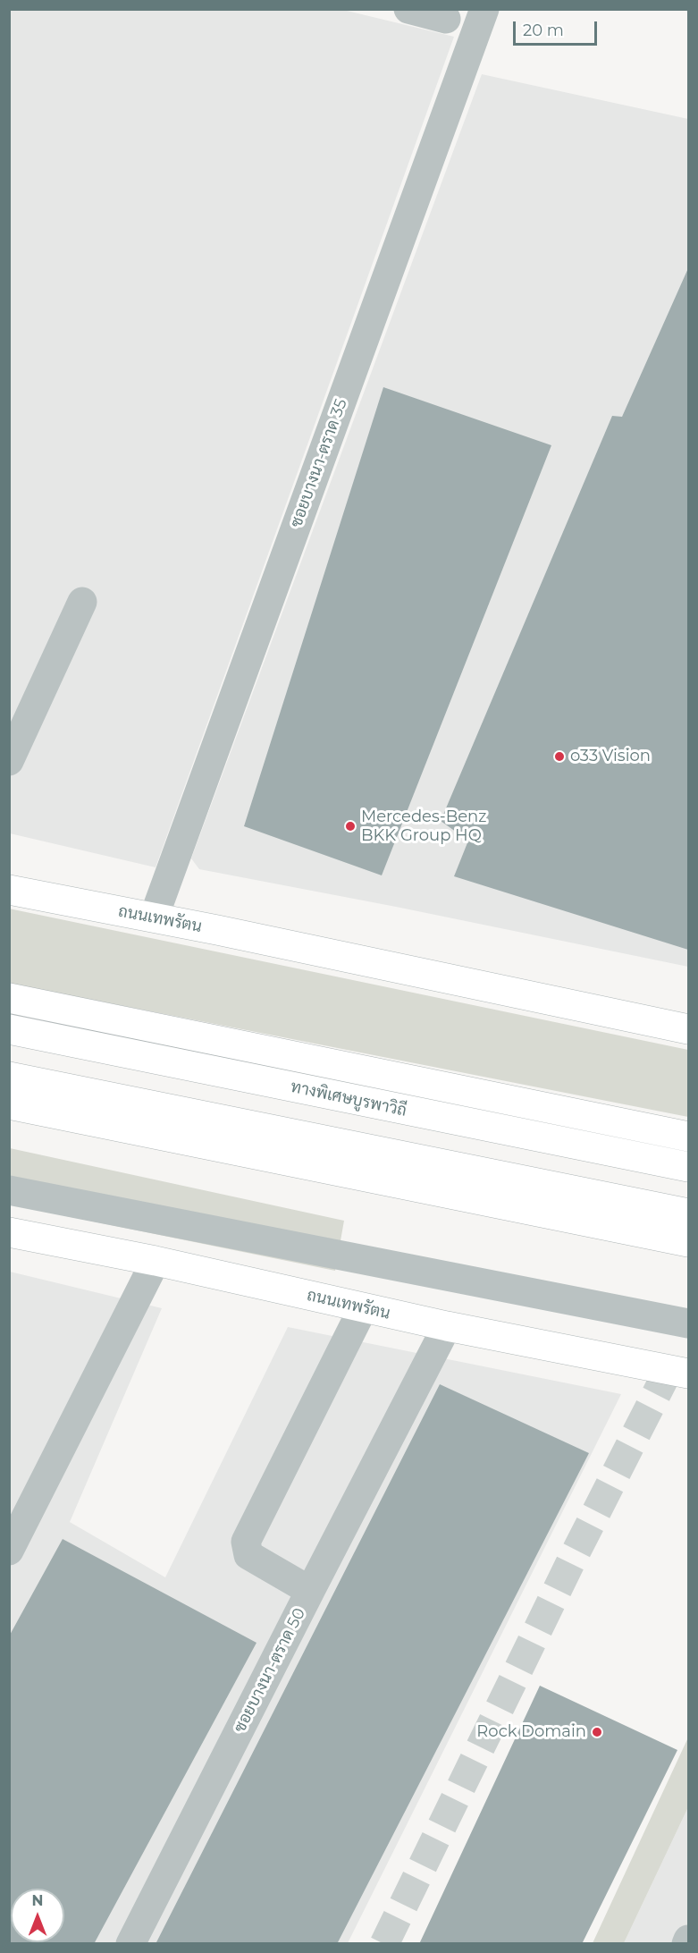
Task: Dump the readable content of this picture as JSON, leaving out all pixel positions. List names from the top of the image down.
{
  "streets": {
    "main road": ["ถนนเทพรัตน", "ทางพิเศษบูรพาวิถี"],
    "street": ["ซอยบางนา-ตราด 35", "ซอยบางนา-ตราด 50"]
  },
  "crossings": [
    ["ซอยบางนา-ตราด 35", "ถนนเทพรัตน"],
    ["ถนนเทพรัตน", "ซอยบางนา-ตราด 50"]
  ],
  "places": ["o33 Vision", "Mercedes-Benz BKK Group HQ", "Rock Domain"],
  "scale_bar": "20 m",
  "north": "top"
}
